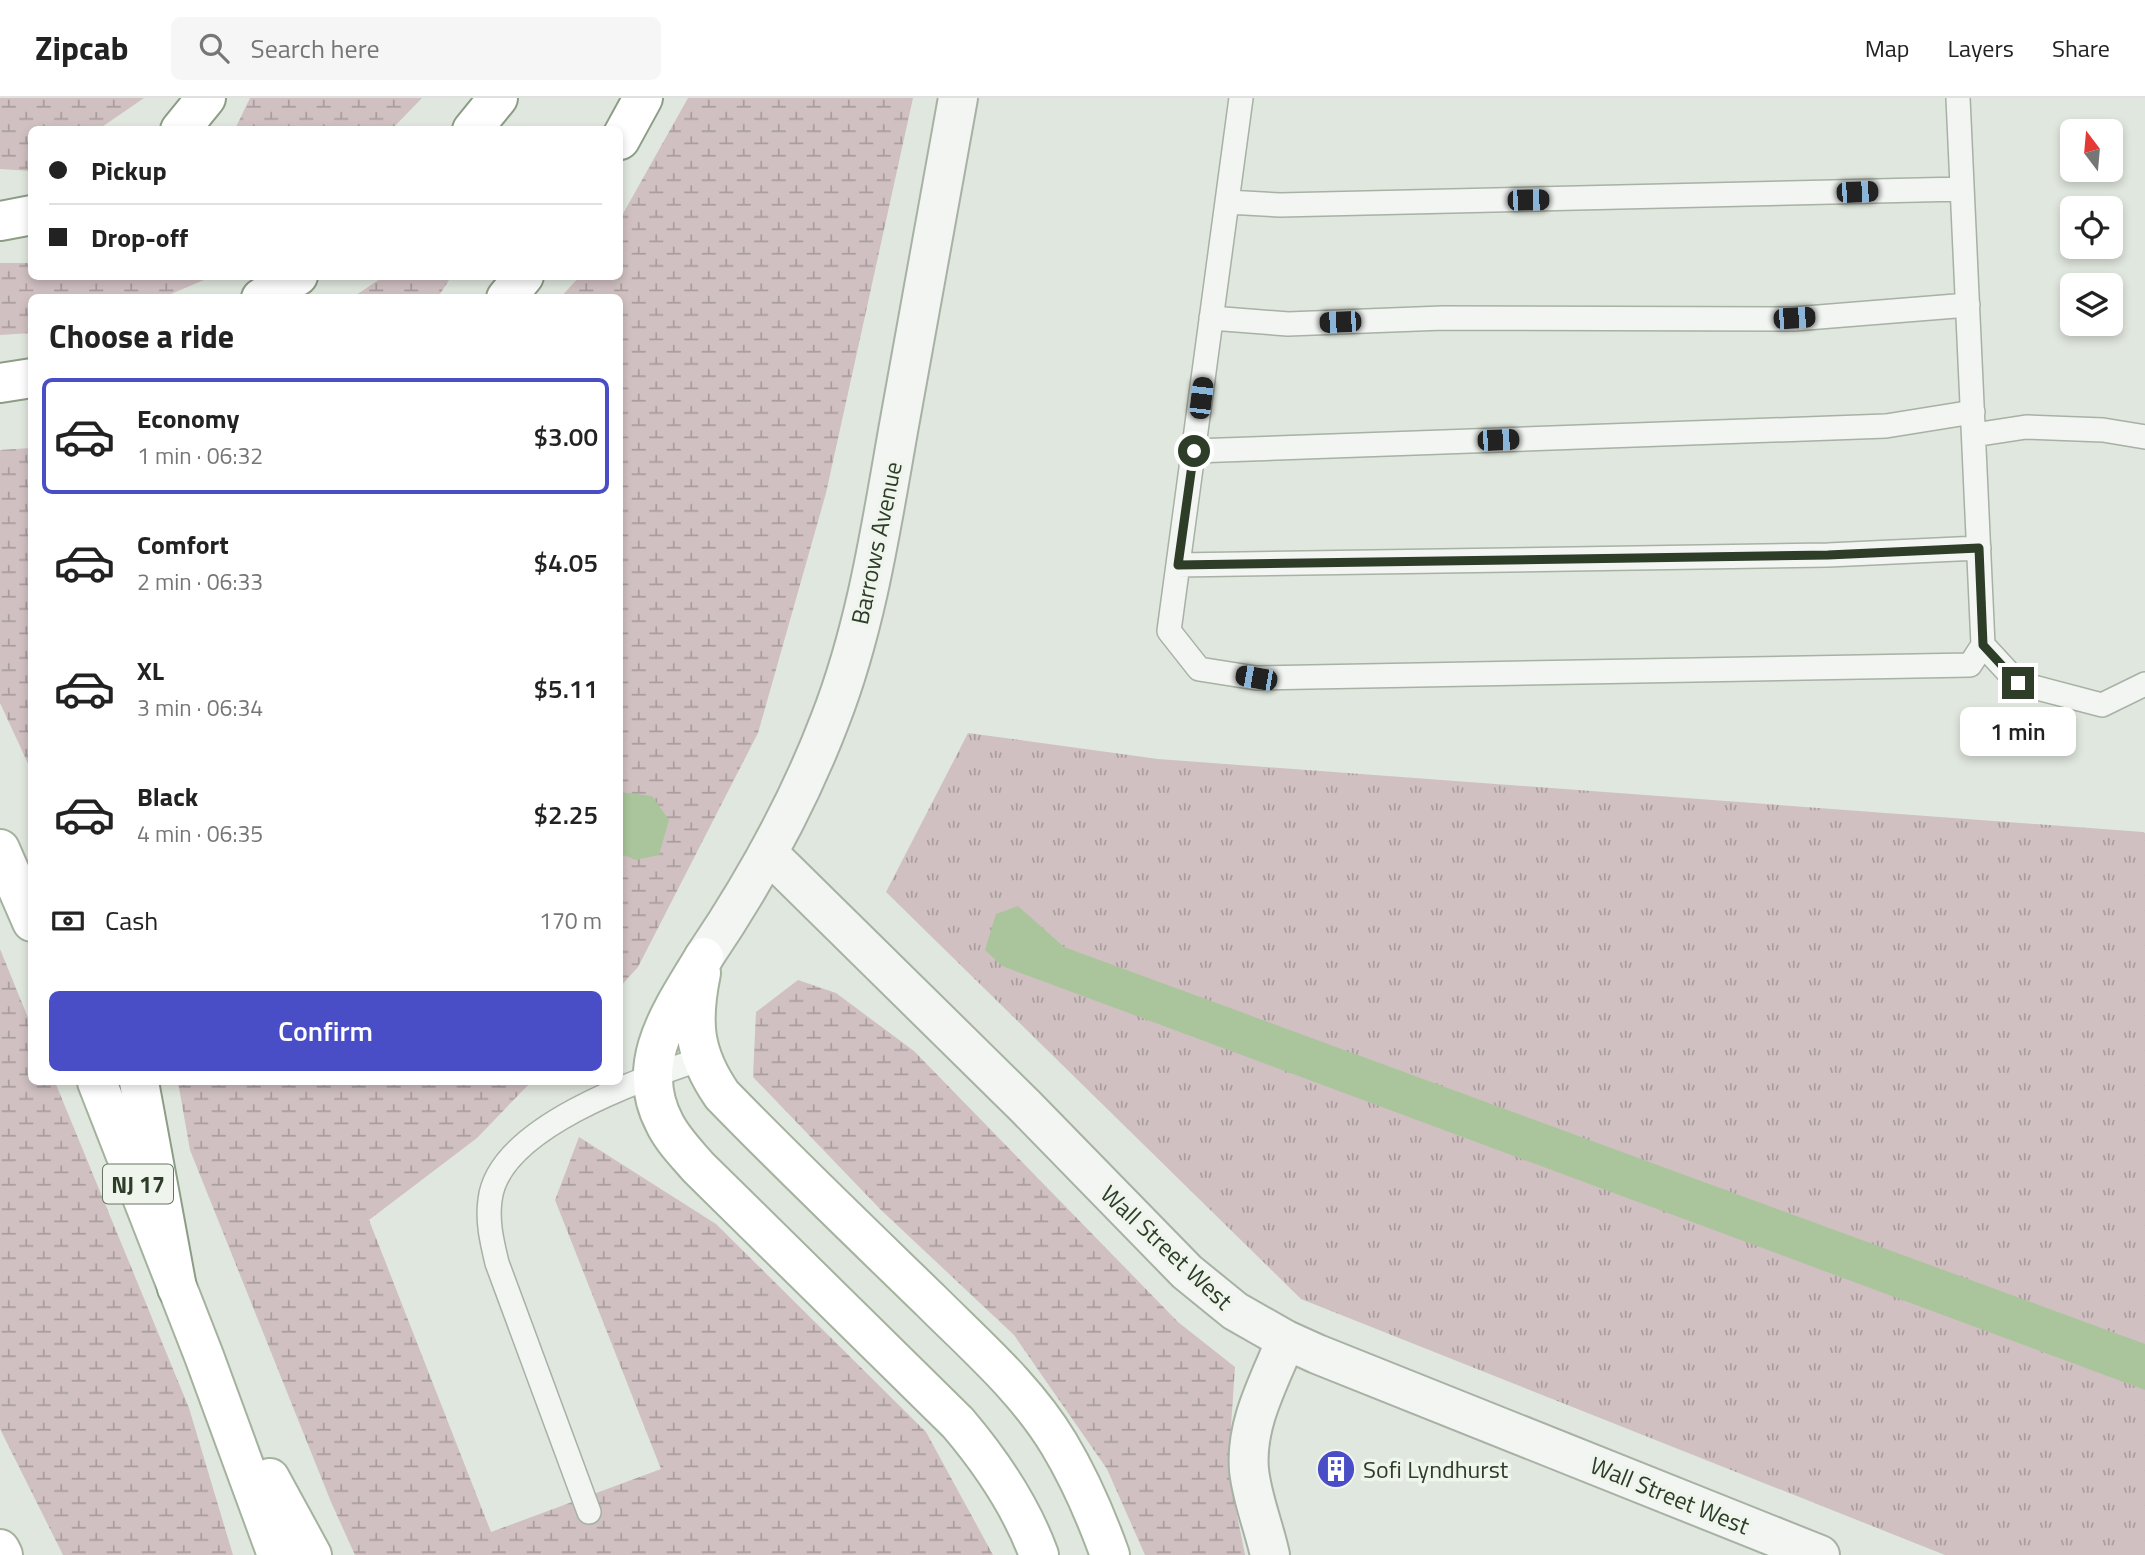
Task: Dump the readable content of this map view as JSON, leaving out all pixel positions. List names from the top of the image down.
{
  "streets": {
    "main road": ["NJ 17"],
    "street": ["Barrows Avenue", "Wall Street West"]
  },
  "crossings": [
    ["Barrows Avenue", "Wall Street West"]
  ],
  "places": {
    "building": ["Sofi Lyndhurst"]
  },
  "north": "top",
  "page": {
    "header": "Zipcab",
    "search": "Search here",
    "nav": ["Map", "Layers", "Share"],
    "banner": ["Pickup", "Drop-off"],
    "heading": "Choose a ride",
    "list": [
      {
        "name": "Economy",
        "note": "1 min · 06:32",
        "value": "$3.00"
      },
      {
        "name": "Comfort",
        "note": "2 min · 06:33",
        "value": "$4.05"
      },
      {
        "name": "XL",
        "note": "3 min · 06:34",
        "value": "$5.11"
      },
      {
        "name": "Black",
        "note": "4 min · 06:35",
        "value": "$2.25"
      }
    ],
    "bubble": "1 min",
    "pay": ["Cash", "170 m"],
    "buttons": "Confirm"
  }
}
